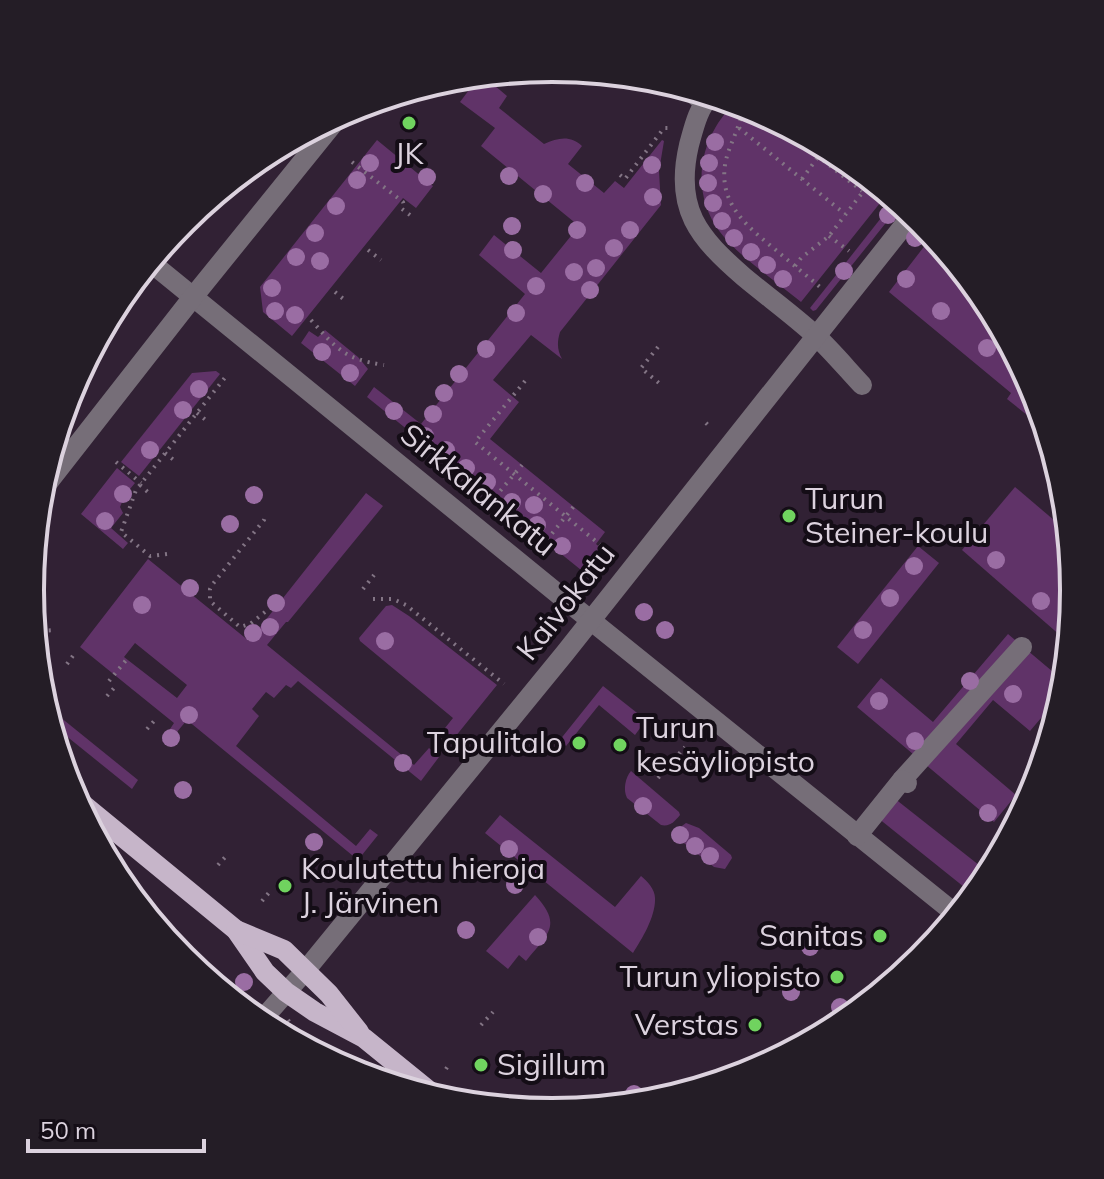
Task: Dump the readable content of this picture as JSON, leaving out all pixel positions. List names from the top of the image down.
{
  "streets": {
    "street": ["Sirkkalankatu", "Kaivokatu"]
  },
  "crossings": [
    ["Sirkkalankatu", "Kaivokatu"]
  ],
  "places": [
    "JK",
    "Turun Steiner-koulu",
    "Tapulitalo",
    "Turun kesäyliopisto",
    "Koulutettu hieroja J. Järvinen",
    "Sanitas",
    "Turun yliopisto",
    "Verstas",
    "Sigillum"
  ],
  "scale_bar": "50 m"
}
